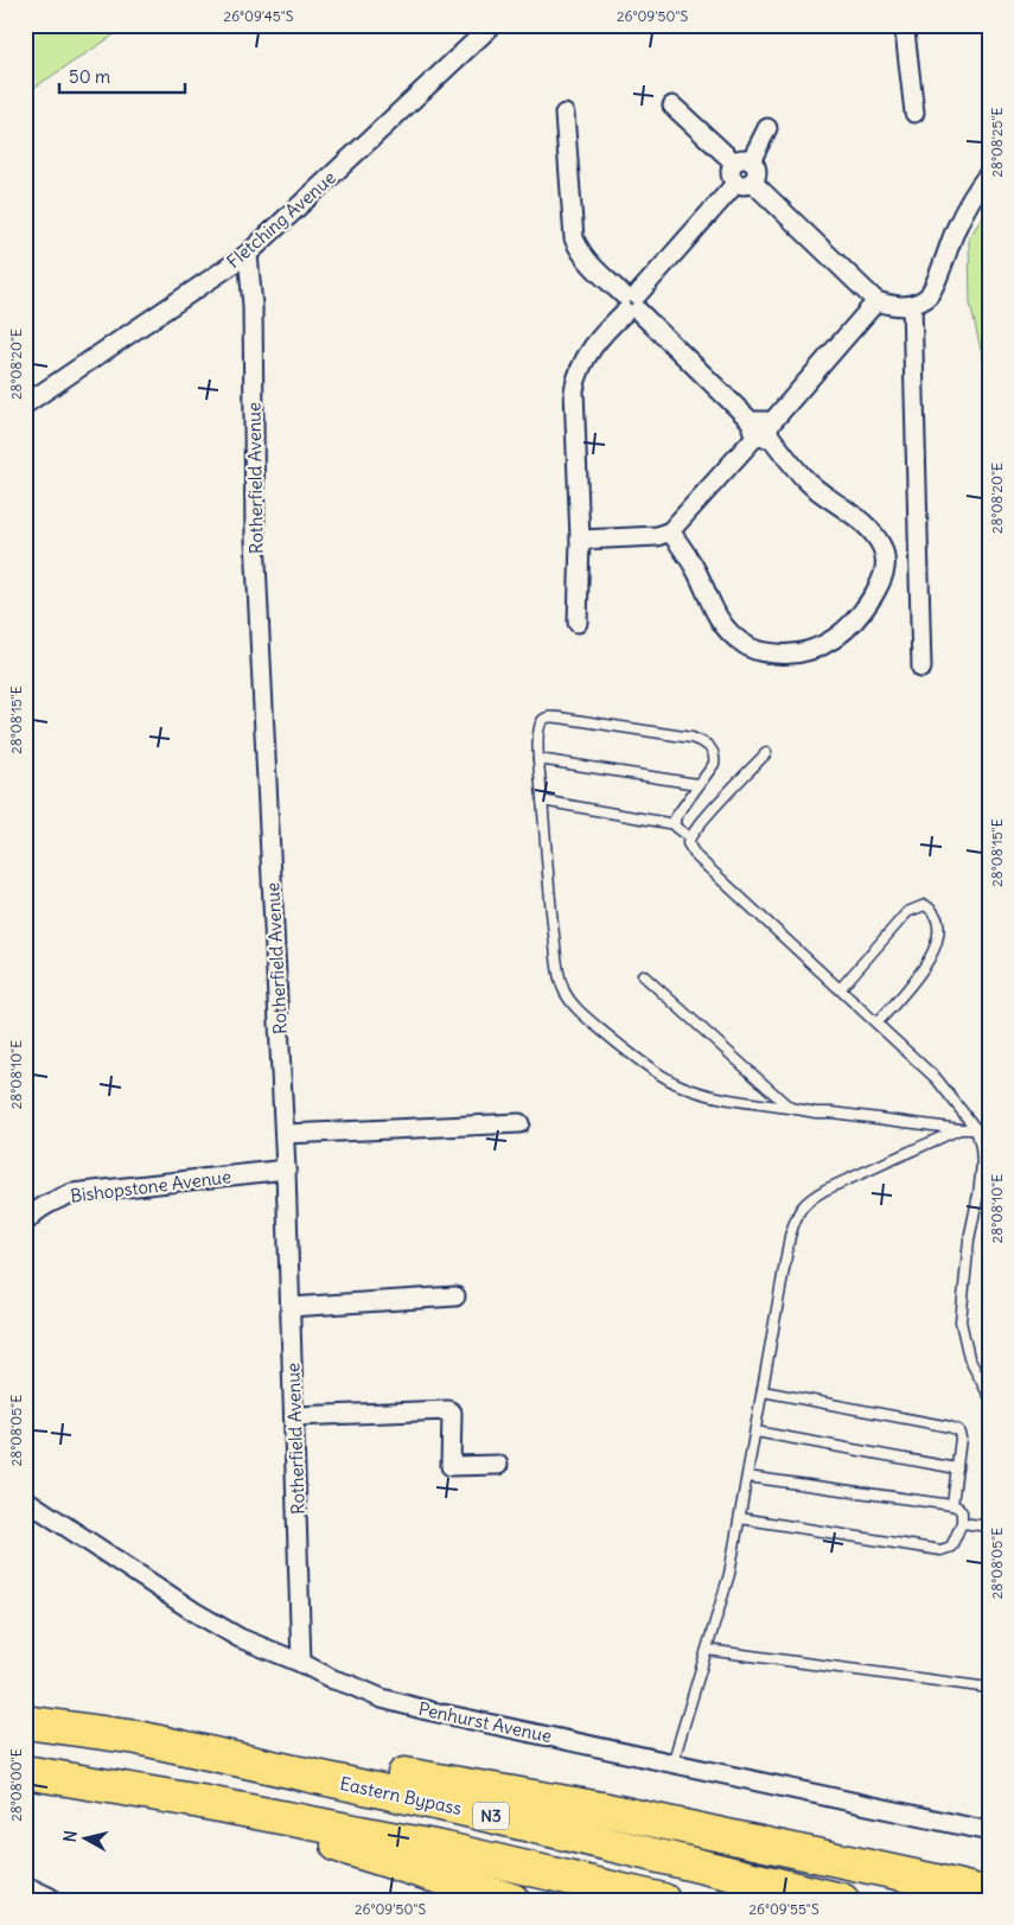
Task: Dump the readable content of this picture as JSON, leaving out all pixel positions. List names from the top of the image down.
{
  "streets": {
    "highway": ["Eastern Bypass", "N3"],
    "street": [
      "Fletching Avenue",
      "Rotherfield Avenue",
      "Bishopstone Avenue",
      "Penhurst Avenue"
    ]
  },
  "crossings": [
    ["Fletching Avenue", "Rotherfield Avenue"],
    ["Rotherfield Avenue", "Bishopstone Avenue"],
    ["Rotherfield Avenue", "Penhurst Avenue"]
  ],
  "scale_bar": "50 m",
  "north": "left",
  "coordinates": [
    "26°09'45\"S",
    "26°09'50\"S",
    "28°08'25\"E",
    "28°08'20\"E",
    "28°08'15\"E",
    "28°08'10\"E",
    "28°08'05\"E",
    "28°08'00\"E",
    "26°09'55\"S"
  ]
}
